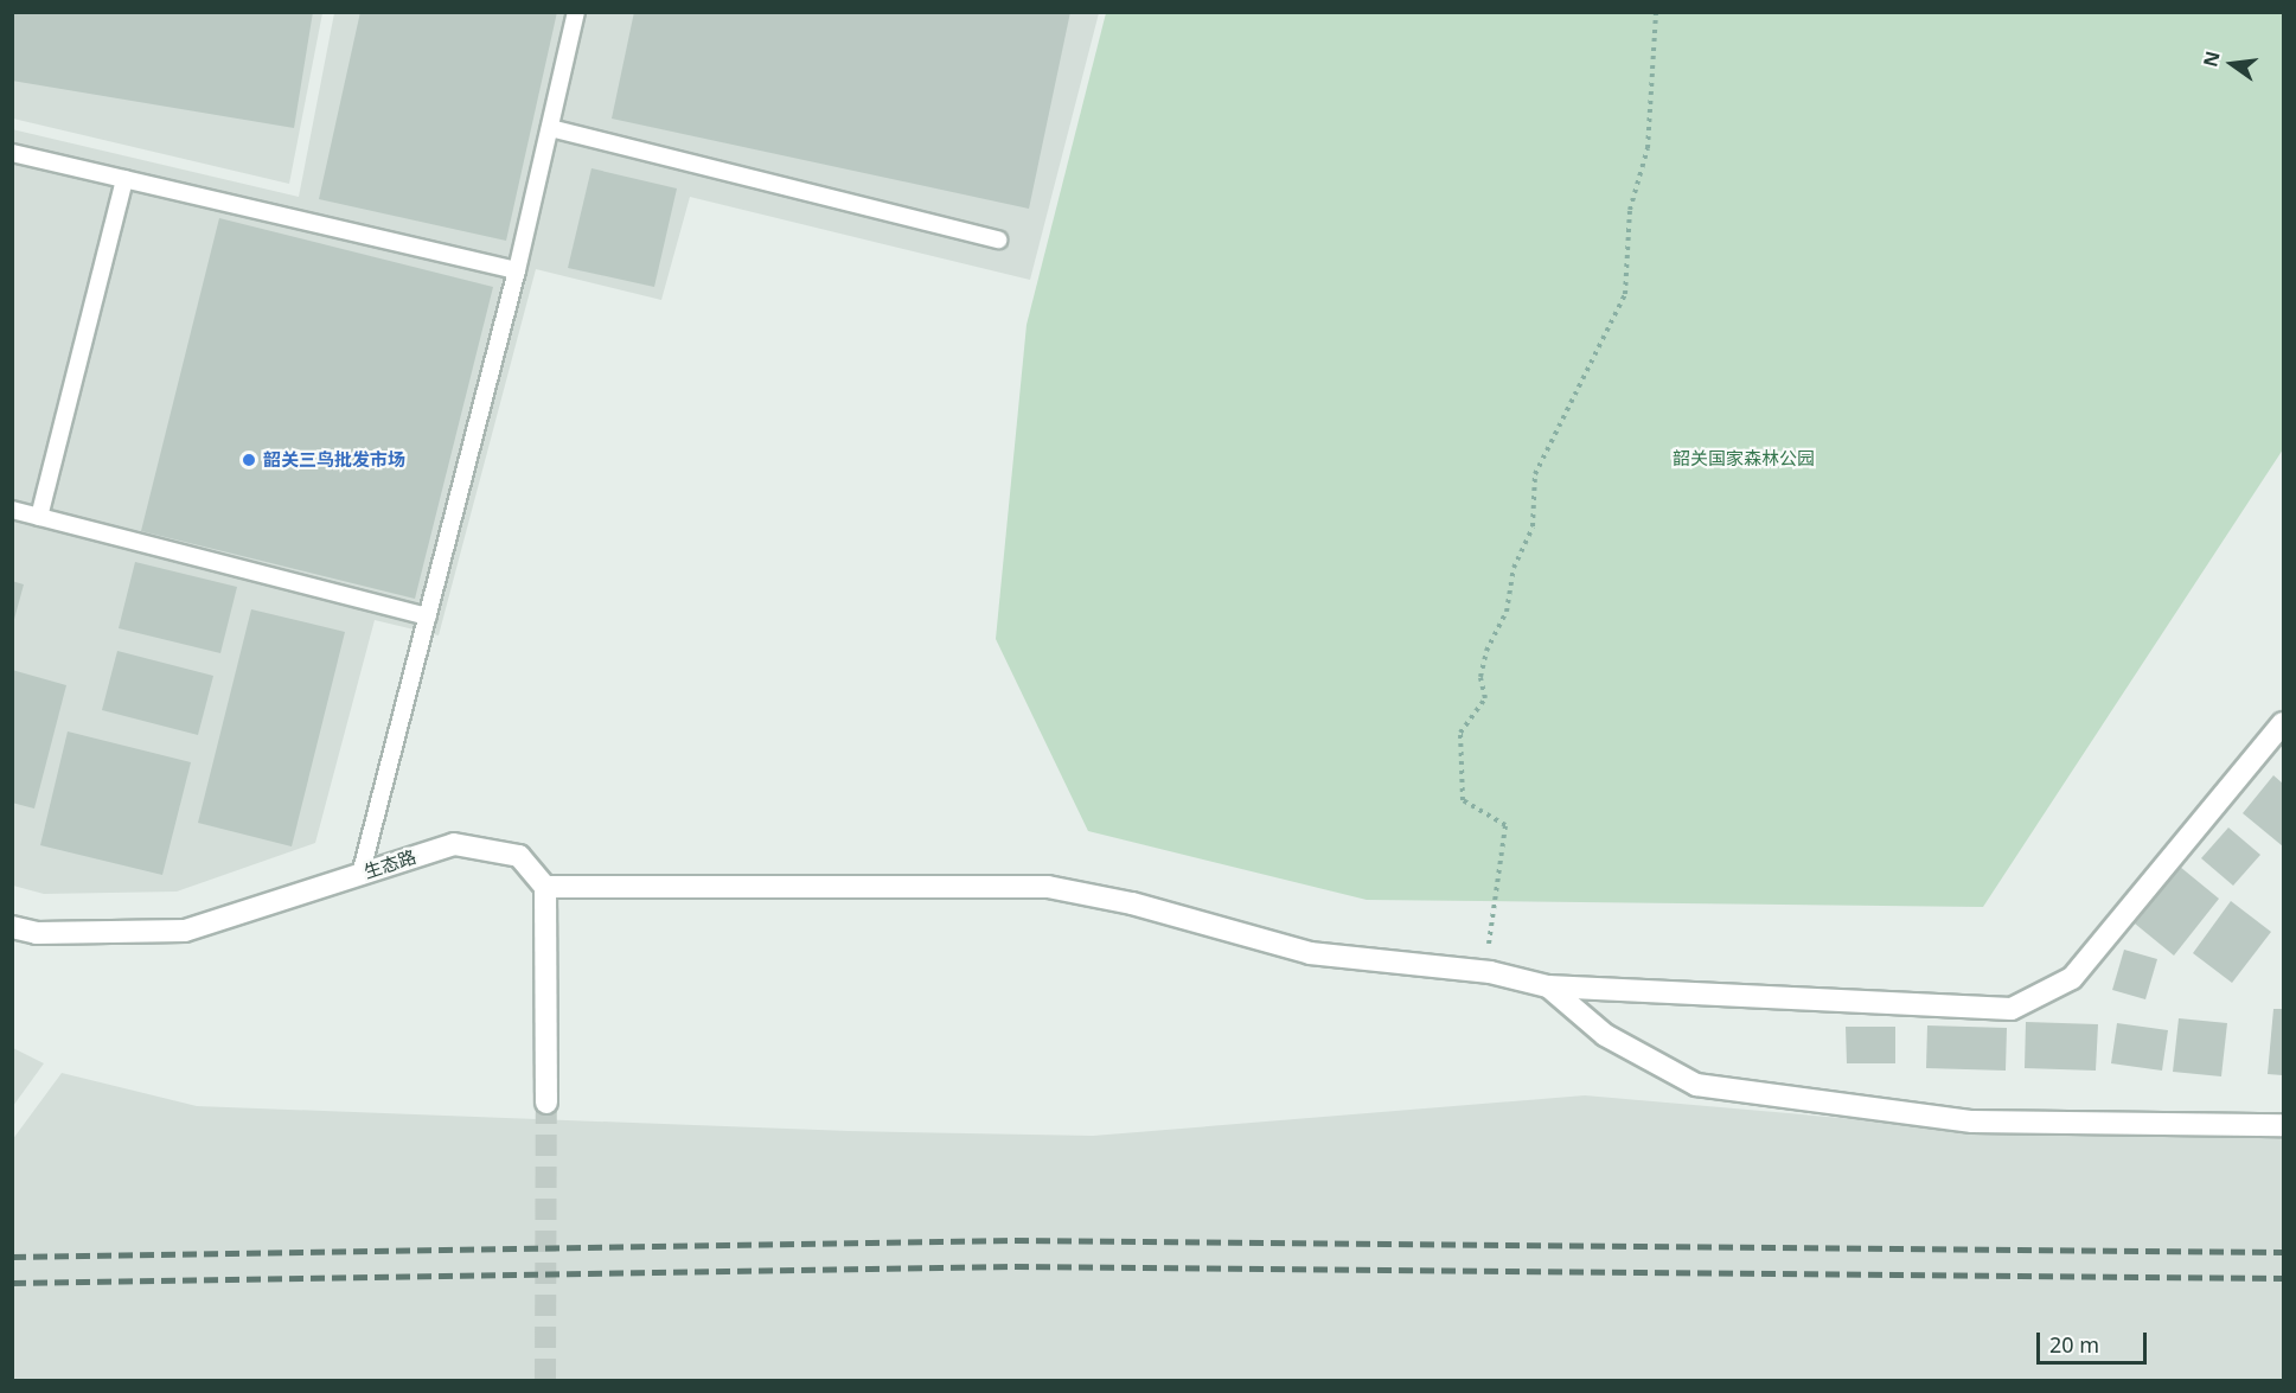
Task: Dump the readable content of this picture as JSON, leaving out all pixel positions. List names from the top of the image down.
{
  "streets": {
    "street": ["生态路"]
  },
  "parks": ["韶关国家森林公园"],
  "places": ["韶关三鸟批发市场"],
  "scale_bar": "20 m",
  "north": "left"
}
